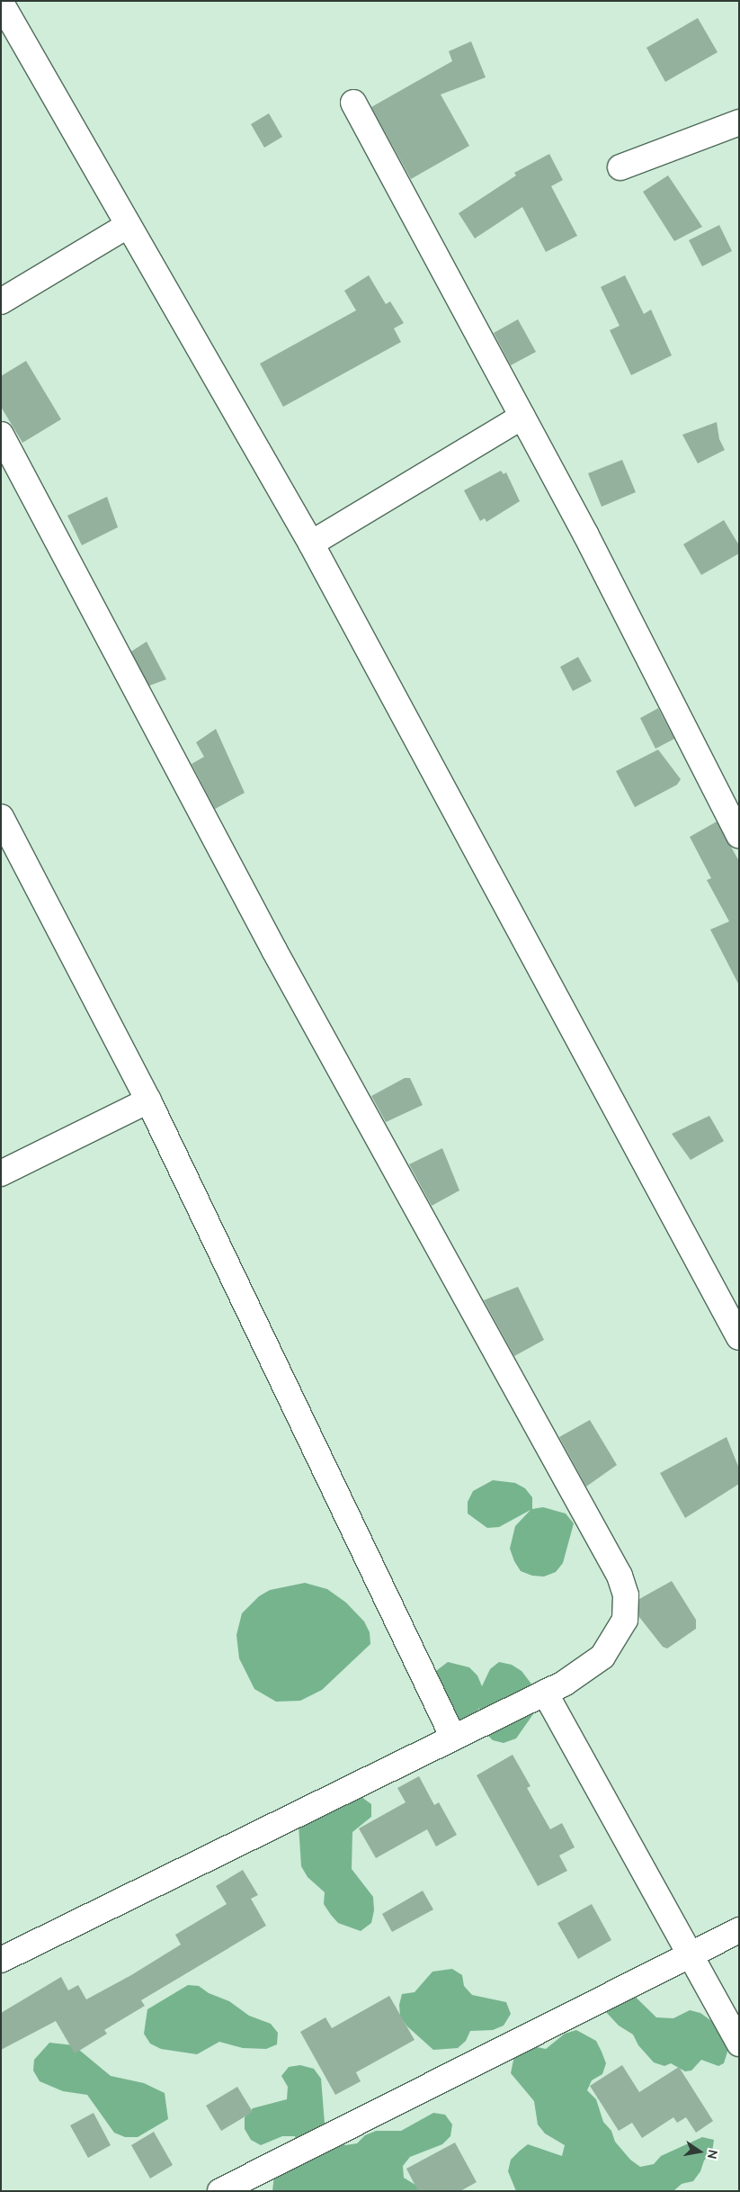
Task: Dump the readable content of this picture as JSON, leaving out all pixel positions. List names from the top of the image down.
{
  "north": "right"
}
